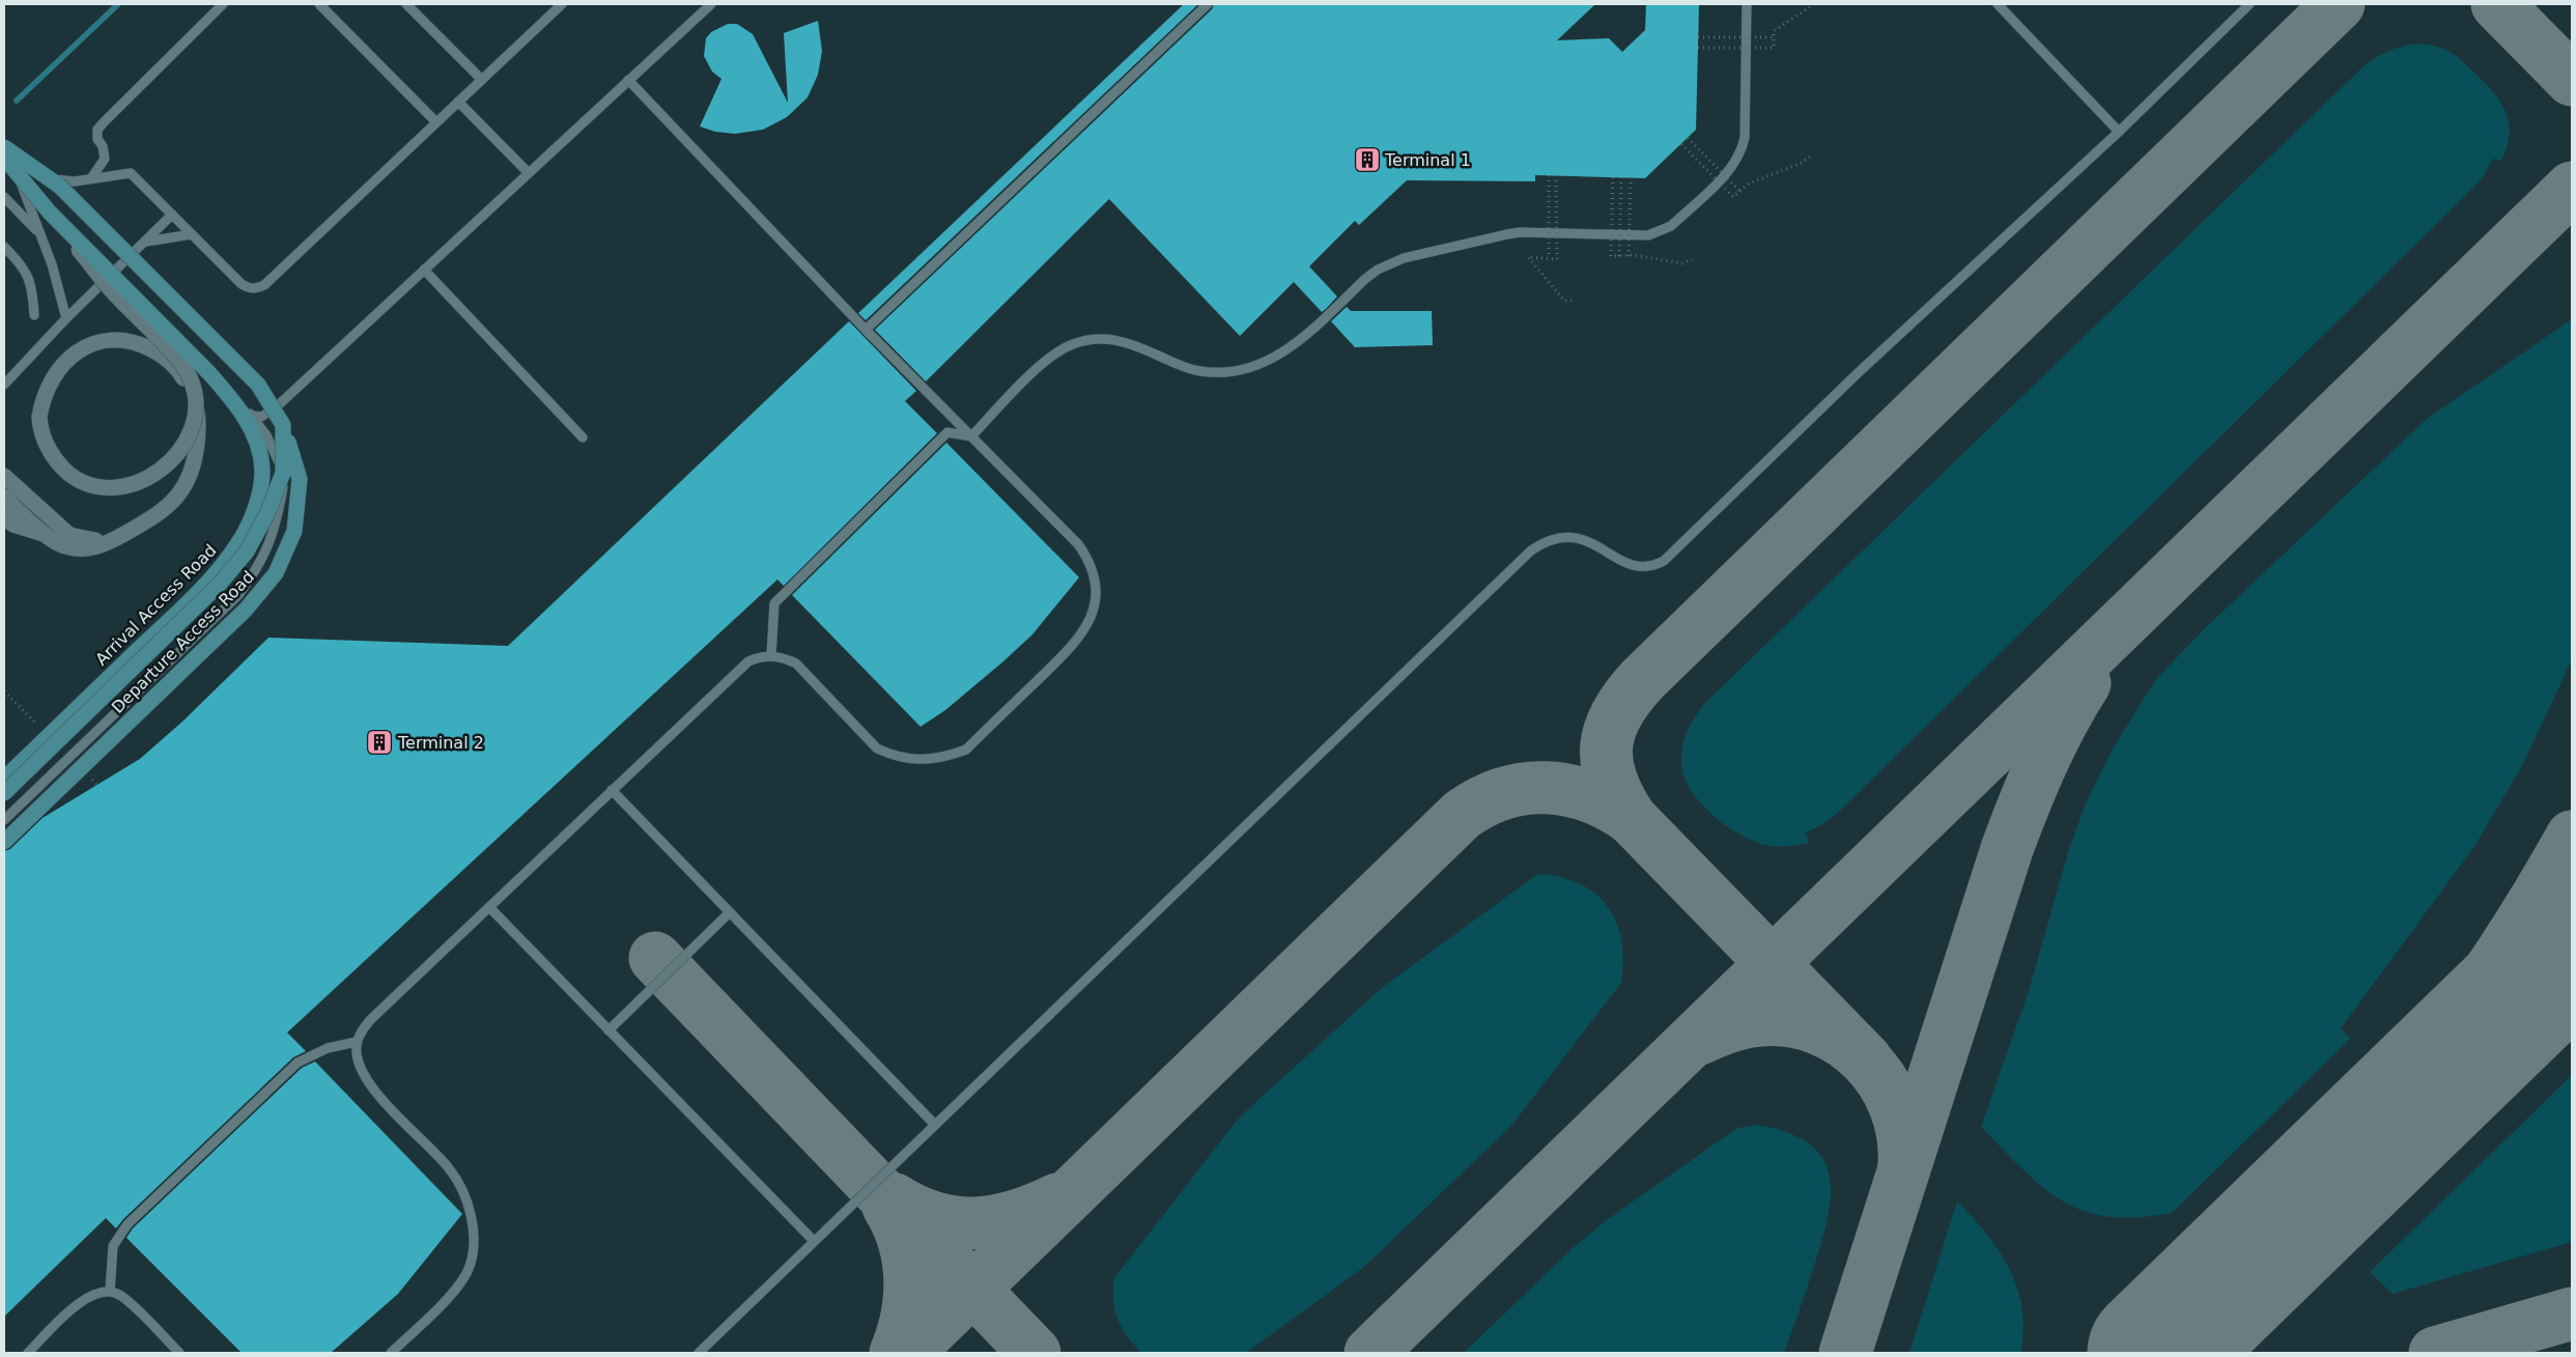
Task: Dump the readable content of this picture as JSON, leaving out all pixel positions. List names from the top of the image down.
{
  "streets": {
    "street": ["Arrival Access Road", "Departure Access Road"]
  },
  "places": {
    "building": ["Terminal 1", "Terminal 2"]
  }
}
